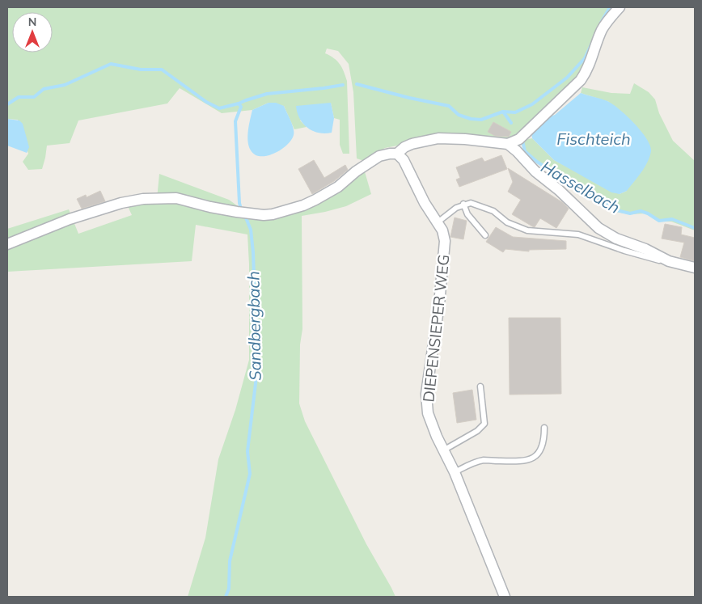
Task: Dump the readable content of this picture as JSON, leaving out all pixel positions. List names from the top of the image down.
{
  "streets": {
    "street": ["DIEPENSIEPER WEG"]
  },
  "water": ["Fischteich", "Hasselbach", "Sandbergbach"],
  "north": "top"
}
